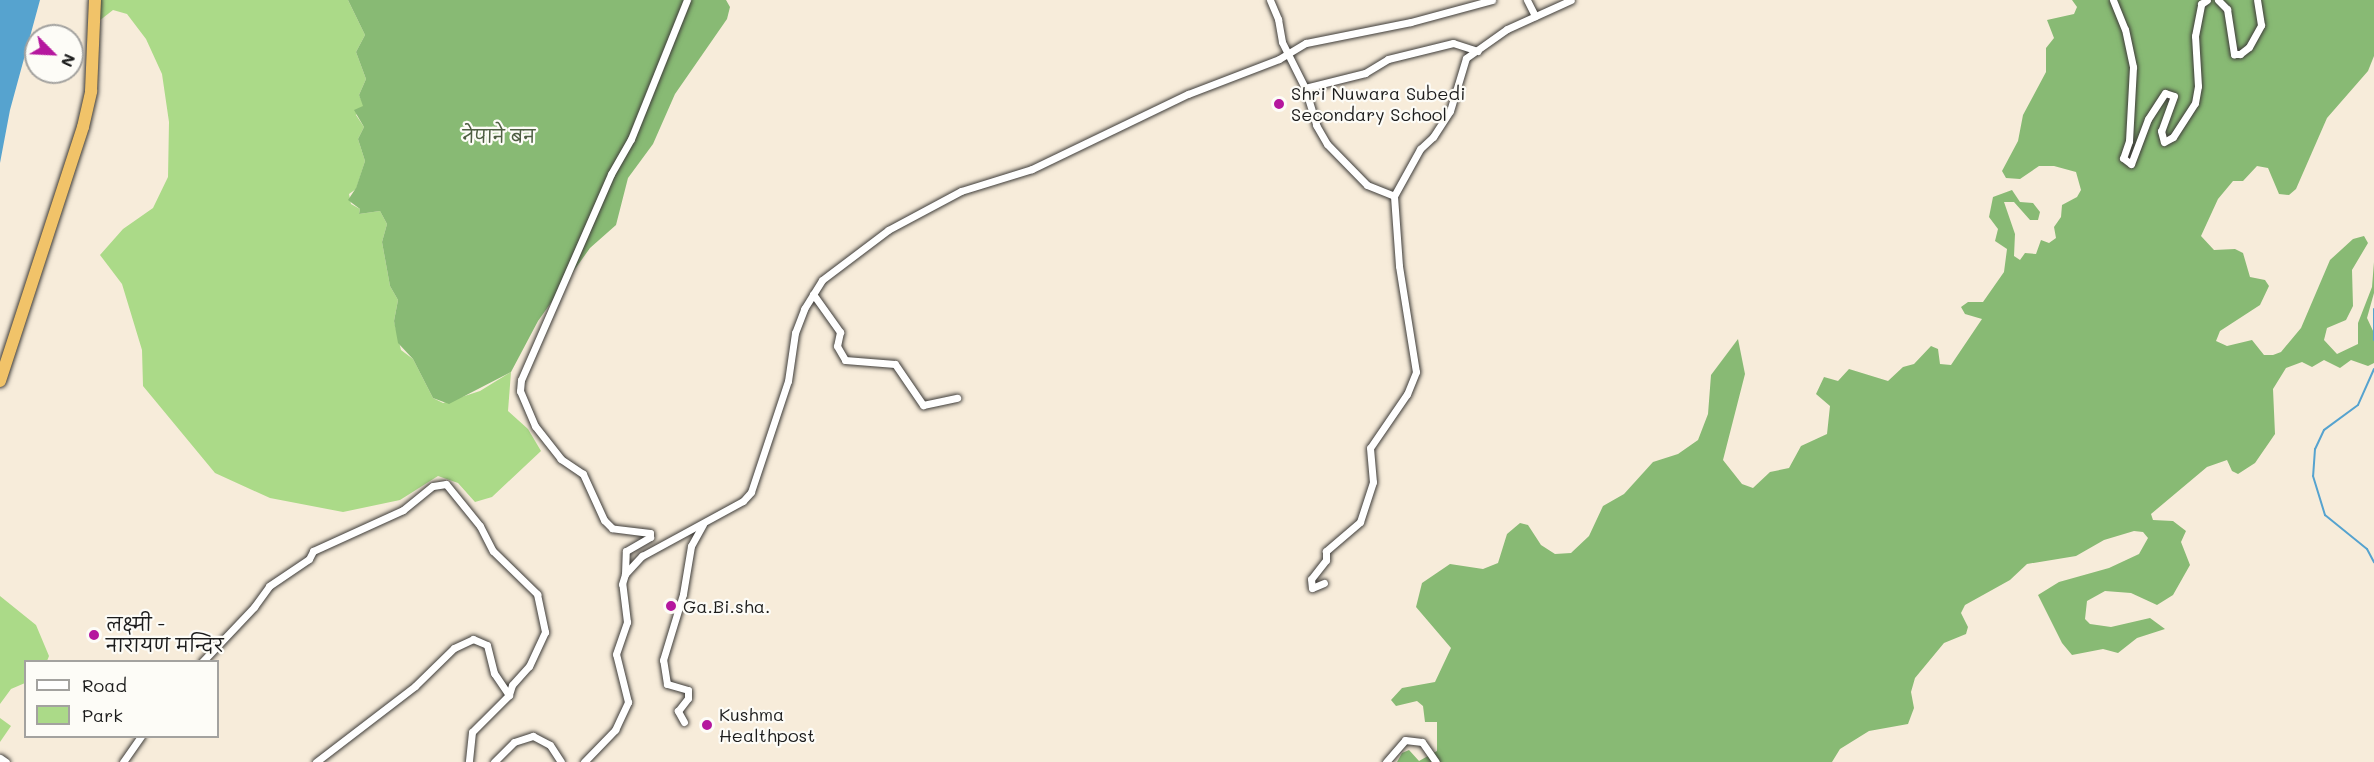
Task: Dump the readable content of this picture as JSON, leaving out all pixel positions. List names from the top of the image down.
{
  "parks": ["नेपाने बन"],
  "places": [
    "Shri Nuwara Subedi Secondary School",
    "Ga.Bi.sha.",
    "लक्ष्मी - नारायण मन्दिर",
    "Kushma Healthpost"
  ],
  "legend": ["Road", "Park"],
  "north": "bottom right"
}
